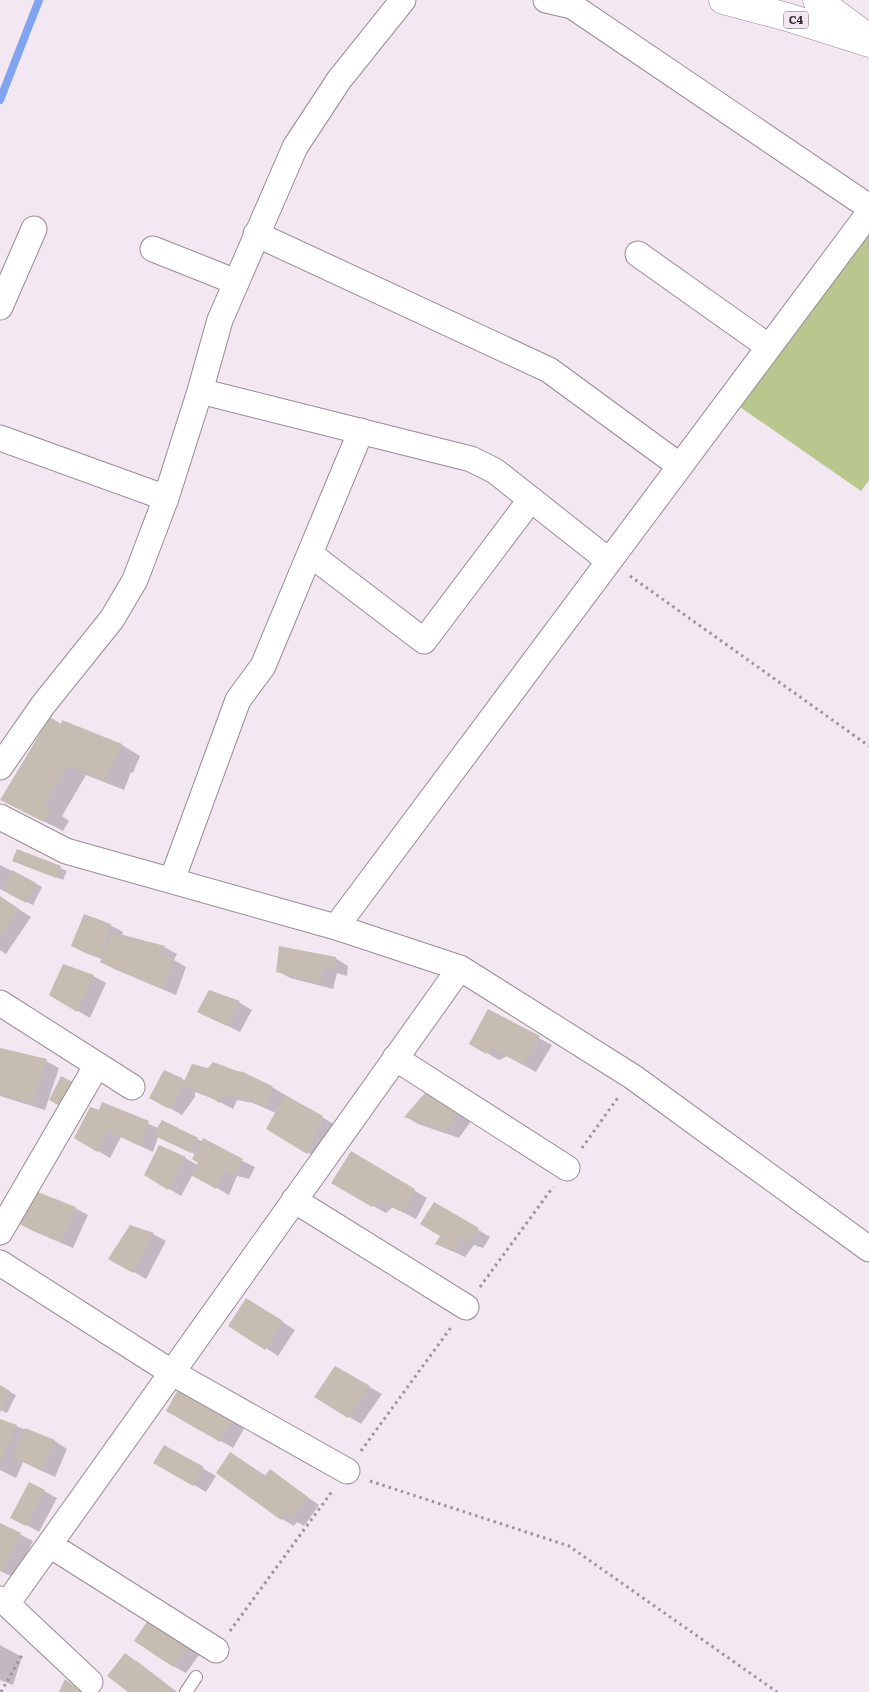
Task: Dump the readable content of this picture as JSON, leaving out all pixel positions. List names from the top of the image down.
{
  "streets": {
    "main road": ["C4"]
  }
}
